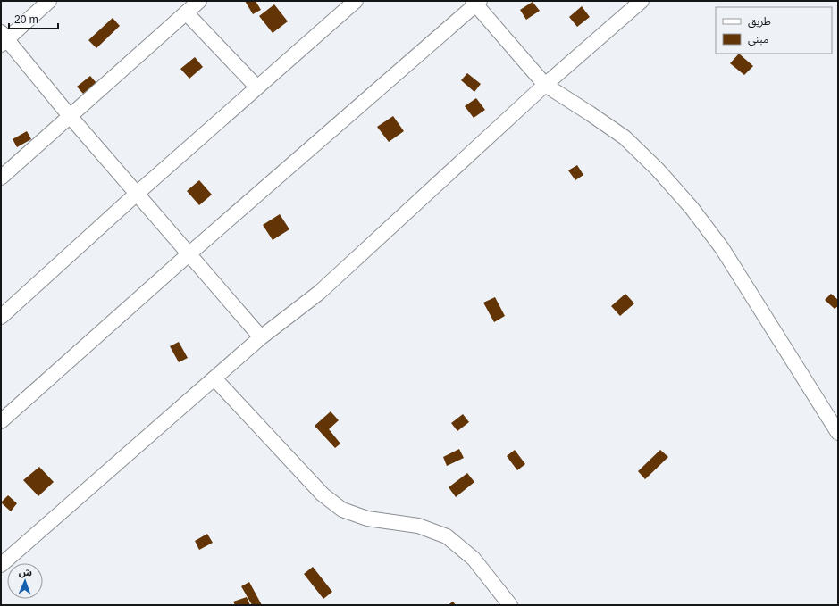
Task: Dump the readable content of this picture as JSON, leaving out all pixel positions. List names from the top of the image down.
{
  "legend": ["طريق", "مبنى"],
  "scale_bar": "20 m",
  "north": "top"
}
